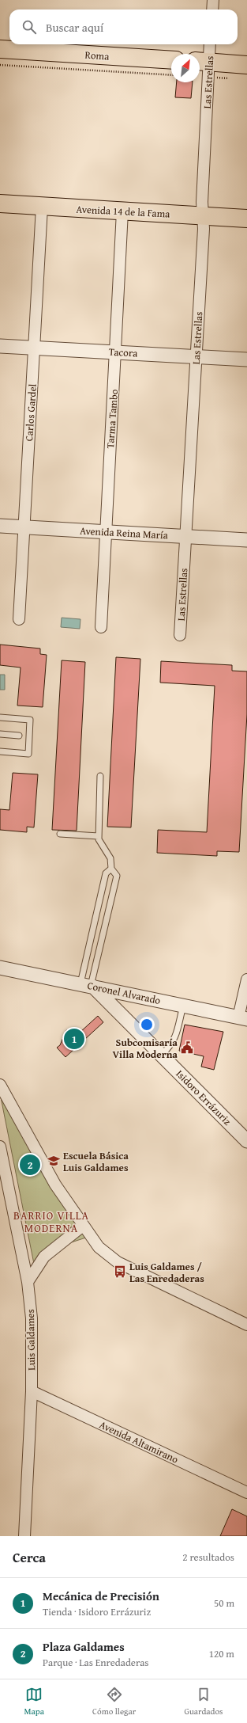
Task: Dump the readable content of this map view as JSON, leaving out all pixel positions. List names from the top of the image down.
{
  "streets": {
    "main road": ["Roma", "Avenida 14 de la Fama"],
    "street": [
      "Las Estrellas",
      "Tacora",
      "Carlos Gardel",
      "Tarma Tambo",
      "Avenida Reina María",
      "Coronel Alvarado",
      "Isidoro Errázuriz",
      "Luis Galdames",
      "Avenida Altamirano"
    ]
  },
  "crossings": [
    ["Las Estrellas", "Avenida 14 de la Fama"],
    ["Las Estrellas", "Tacora"],
    ["Las Estrellas", "Avenida Reina María"],
    ["Avenida 14 de la Fama", "Carlos Gardel"],
    ["Avenida 14 de la Fama", "Tarma Tambo"],
    ["Tacora", "Carlos Gardel"],
    ["Tacora", "Tarma Tambo"],
    ["Carlos Gardel", "Avenida Reina María"],
    ["Tarma Tambo", "Avenida Reina María"],
    ["Coronel Alvarado", "Isidoro Errázuriz"],
    ["Luis Galdames", "Avenida Altamirano"]
  ],
  "districts": ["BARRIO VILLA MODERNA"],
  "places": {
    "public building": ["Subcomisaría Villa Moderna"],
    "school or university": ["Escuela Básica Luis Galdames"],
    "bus stop": ["Luis Galdames / Las Enredaderas"]
  },
  "north": "top right",
  "page": {
    "search": "Buscar aquí",
    "pins": ["1", "2"],
    "heading": ["Cerca", "2 resultados"],
    "list": [
      {
        "mark": "1",
        "name": "Mecánica de Precisión",
        "note": "Tienda · Isidoro Errázuriz",
        "value": "50 m"
      },
      {
        "mark": "2",
        "name": "Plaza Galdames",
        "note": "Parque · Las Enredaderas",
        "value": "120 m"
      }
    ],
    "nav": ["Mapa", "Cómo llegar", "Guardados"]
  }
}
